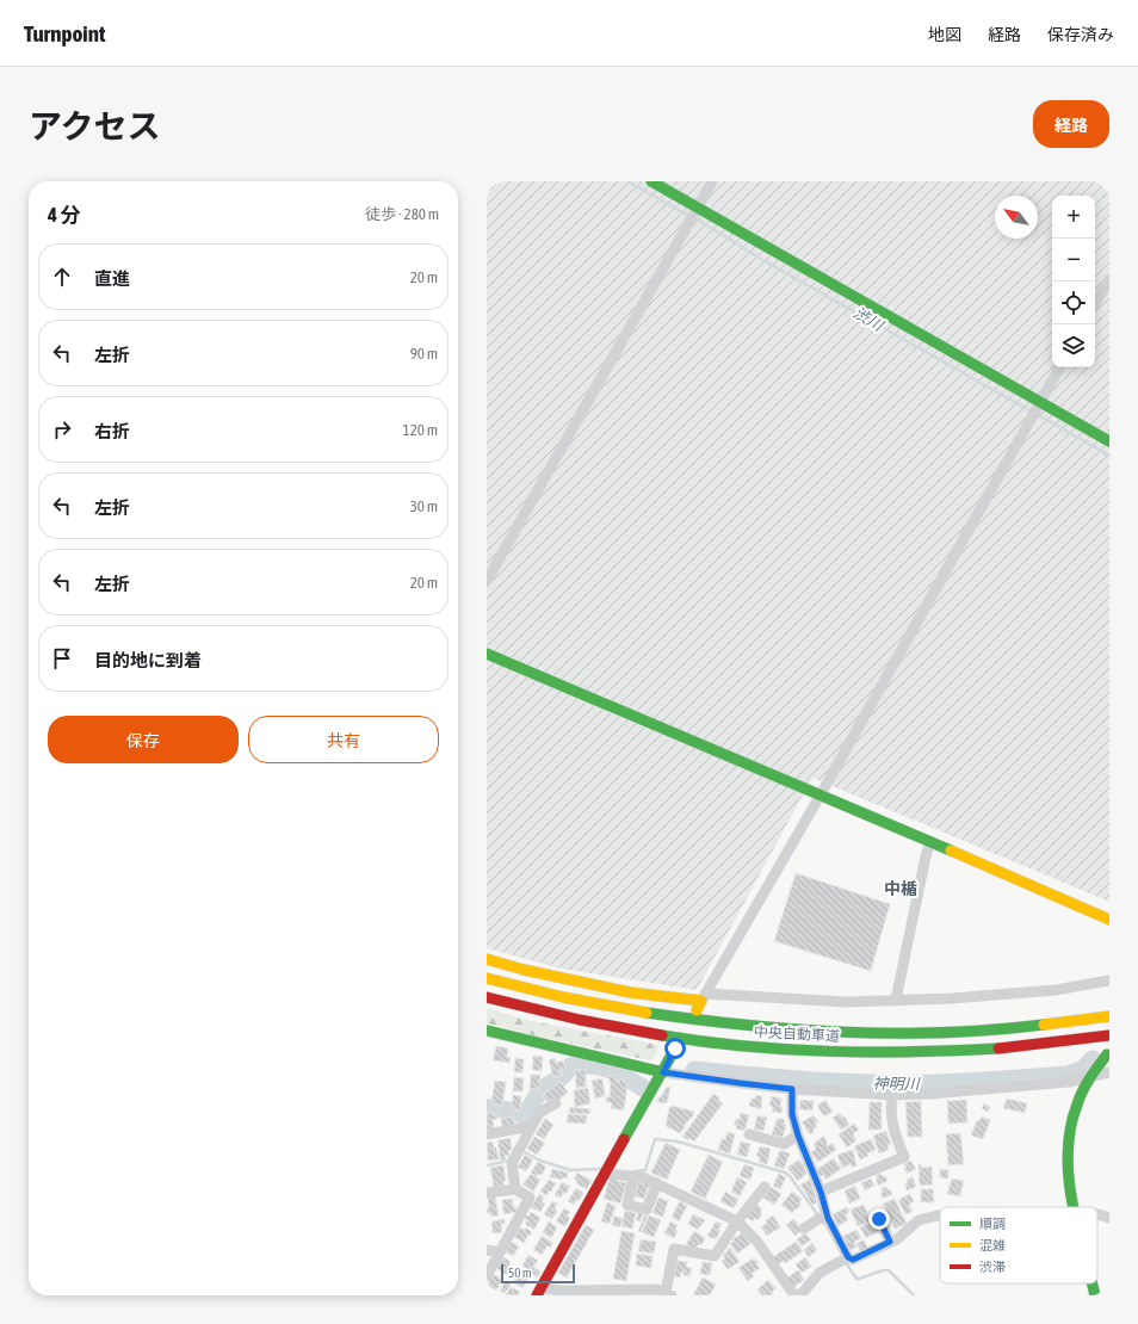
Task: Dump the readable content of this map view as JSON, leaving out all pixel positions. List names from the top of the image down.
{
  "streets": {
    "main road": ["中央自動車道"]
  },
  "districts": ["中楯"],
  "water": ["渋川", "神明川"],
  "legend": ["順調", "混雑", "渋滞"],
  "scale_bar": "50 m",
  "north": "top left",
  "page": {
    "header": "Turnpoint",
    "nav": ["地図", "経路", "保存済み"],
    "title": "アクセス",
    "buttons": [
      "経路",
      ["保存", "共有"]
    ],
    "heading": ["4 分", "徒歩 · 280 m"],
    "map_buttons": ["+", "−"],
    "list": [
      ["直進", "20 m"],
      ["左折", "90 m"],
      ["右折", "120 m"],
      ["左折", "30 m"],
      ["左折", "20 m"],
      "目的地に到着"
    ],
    "scale": "50 m"
  }
}
